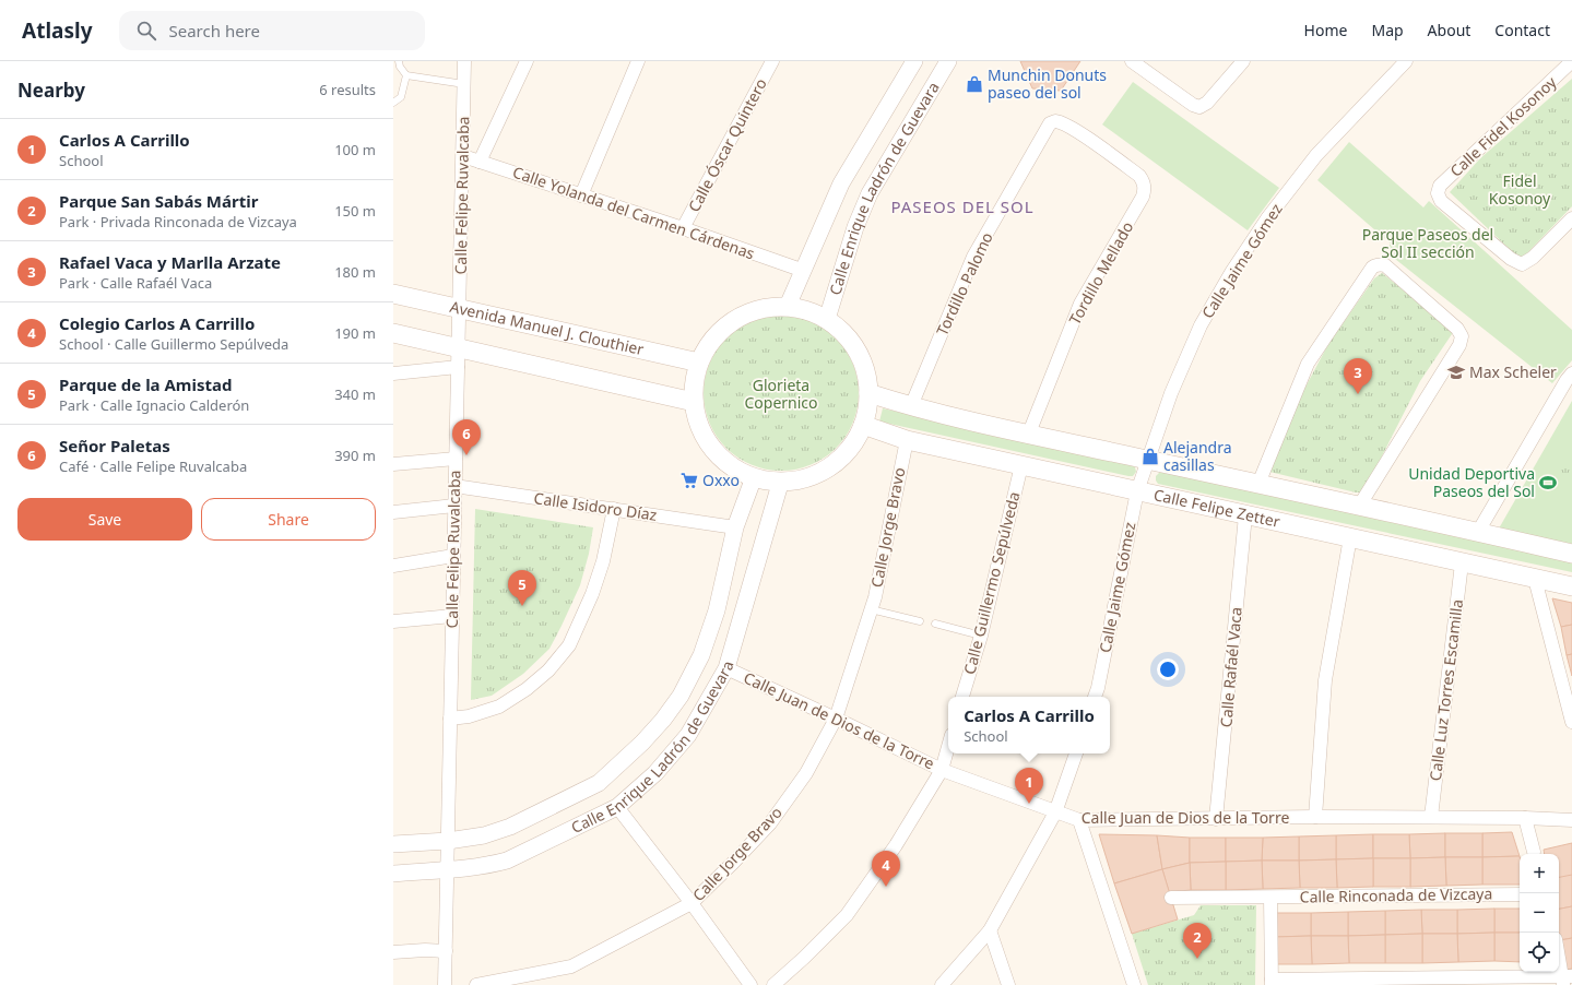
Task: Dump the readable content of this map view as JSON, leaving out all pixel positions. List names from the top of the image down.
{
  "streets": {
    "main road": ["Avenida Manuel J. Clouthier", "Calle Felipe Zetter"],
    "street": [
      "Calle Fidel Kosonoy",
      "Calle Óscar Quintero",
      "Calle Enrique Ladrón de Guevara",
      "Calle Felipe Ruvalcaba",
      "Calle Yolanda del Carmen Cárdenas",
      "Calle Jaime Gómez",
      "Tordillo Mellado",
      "Tordillo Palomo",
      "Calle Isidoro Díaz",
      "Calle Jorge Bravo",
      "Calle Guillermo Sepúlveda",
      "Calle Rafaél Vaca",
      "Calle Luz Torres Escamilla",
      "Calle Juan de Dios de la Torre",
      "Calle Rinconada de Vizcaya"
    ]
  },
  "crossings": [
    ["Calle Óscar Quintero", "Calle Yolanda del Carmen Cárdenas"],
    ["Calle Enrique Ladrón de Guevara", "Calle Felipe Ruvalcaba"],
    ["Calle Enrique Ladrón de Guevara", "Calle Yolanda del Carmen Cárdenas"],
    ["Calle Enrique Ladrón de Guevara", "Calle Isidoro Díaz"],
    ["Calle Enrique Ladrón de Guevara", "Calle Juan de Dios de la Torre"],
    ["Calle Felipe Ruvalcaba", "Calle Yolanda del Carmen Cárdenas"],
    ["Calle Felipe Ruvalcaba", "Avenida Manuel J. Clouthier"],
    ["Calle Felipe Ruvalcaba", "Calle Isidoro Díaz"],
    ["Calle Jaime Gómez", "Calle Felipe Zetter"],
    ["Tordillo Mellado", "Tordillo Palomo"],
    ["Calle Felipe Zetter", "Calle Jorge Bravo"],
    ["Calle Felipe Zetter", "Calle Guillermo Sepúlveda"],
    ["Calle Felipe Zetter", "Calle Rafaél Vaca"],
    ["Calle Felipe Zetter", "Calle Luz Torres Escamilla"],
    ["Calle Jorge Bravo", "Calle Juan de Dios de la Torre"],
    ["Calle Rafaél Vaca", "Calle Juan de Dios de la Torre"],
    ["Calle Luz Torres Escamilla", "Calle Juan de Dios de la Torre"]
  ],
  "districts": ["PASEOS DEL SOL"],
  "parks": ["Fidel Kosonoy", "Parque Paseos del Sol II sección", "Glorieta Copernico"],
  "places": {
    "shop": ["Munchin Donuts paseo del sol", "Alejandra casillas"],
    "school or university": ["Max Scheler"],
    "supermarket": ["Oxxo"],
    "sports": ["Unidad Deportiva Paseos del Sol"]
  },
  "page": {
    "header": "Atlasly",
    "search": "Search here",
    "nav": [
      "Home",
      "Map",
      "About",
      "Contact"
    ],
    "heading": ["Nearby", "6 results"],
    "list": [
      {
        "mark": "1",
        "name": "Carlos A Carrillo",
        "note": "School",
        "value": "100 m"
      },
      {
        "mark": "2",
        "name": "Parque San Sabás Mártir",
        "note": "Park · Privada Rinconada de Vizcaya",
        "value": "150 m"
      },
      {
        "mark": "3",
        "name": "Rafael Vaca y Marlla Arzate",
        "note": "Park · Calle Rafaél Vaca",
        "value": "180 m"
      },
      {
        "mark": "4",
        "name": "Colegio Carlos A Carrillo",
        "note": "School · Calle Guillermo Sepúlveda",
        "value": "190 m"
      },
      {
        "mark": "5",
        "name": "Parque de la Amistad",
        "note": "Park · Calle Ignacio Calderón",
        "value": "340 m"
      },
      {
        "mark": "6",
        "name": "Señor Paletas",
        "note": "Café · Calle Felipe Ruvalcaba",
        "value": "390 m"
      }
    ],
    "pins": [
      "3",
      "6",
      "5",
      "1",
      "4",
      "2"
    ],
    "buttons": ["Save", "Share"],
    "popup": ["Carlos A Carrillo", "School"],
    "map_buttons": ["+", "−"]
  }
}
